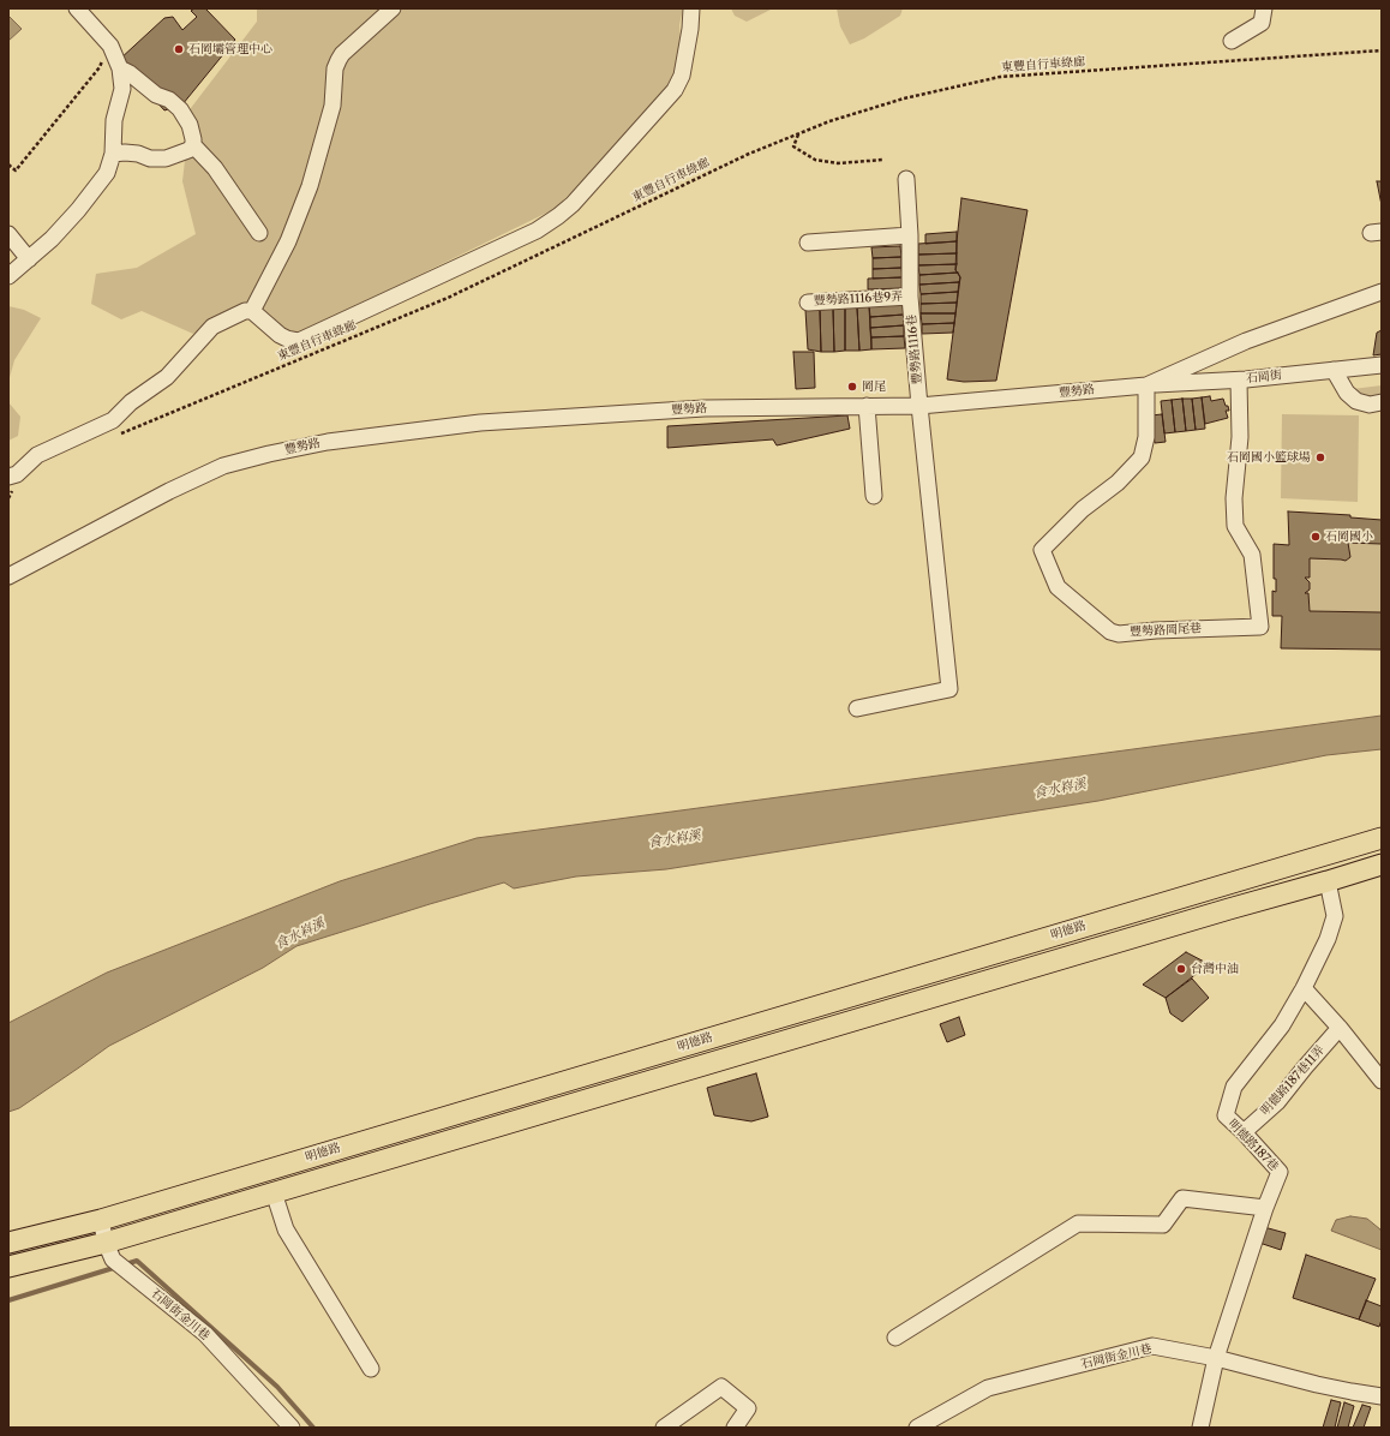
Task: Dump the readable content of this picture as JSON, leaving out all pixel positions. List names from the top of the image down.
{
  "streets": {
    "main road": ["明德路"],
    "street": [
      "豐勢路1116巷9弄",
      "豐勢路1116巷",
      "石岡街",
      "豐勢路",
      "豐勢路岡尾巷",
      "明德路187巷11弄",
      "明德路187巷",
      "石岡街金川巷"
    ],
    "path": ["東豐自行車綠廊"]
  },
  "crossings": [
    ["豐勢路1116巷9弄", "豐勢路1116巷"],
    ["豐勢路1116巷", "豐勢路"],
    ["石岡街", "豐勢路"],
    ["石岡街", "豐勢路岡尾巷"],
    ["豐勢路", "豐勢路岡尾巷"],
    ["明德路", "明德路187巷"],
    ["明德路", "石岡街金川巷"],
    ["明德路187巷11弄", "明德路187巷"],
    ["明德路187巷", "石岡街金川巷"]
  ],
  "water": ["食水嵙溪"],
  "places": [
    "石岡壩管理中心",
    "岡尾",
    "石岡國小籃球場",
    "石岡國小",
    "台灣中油"
  ]
}
